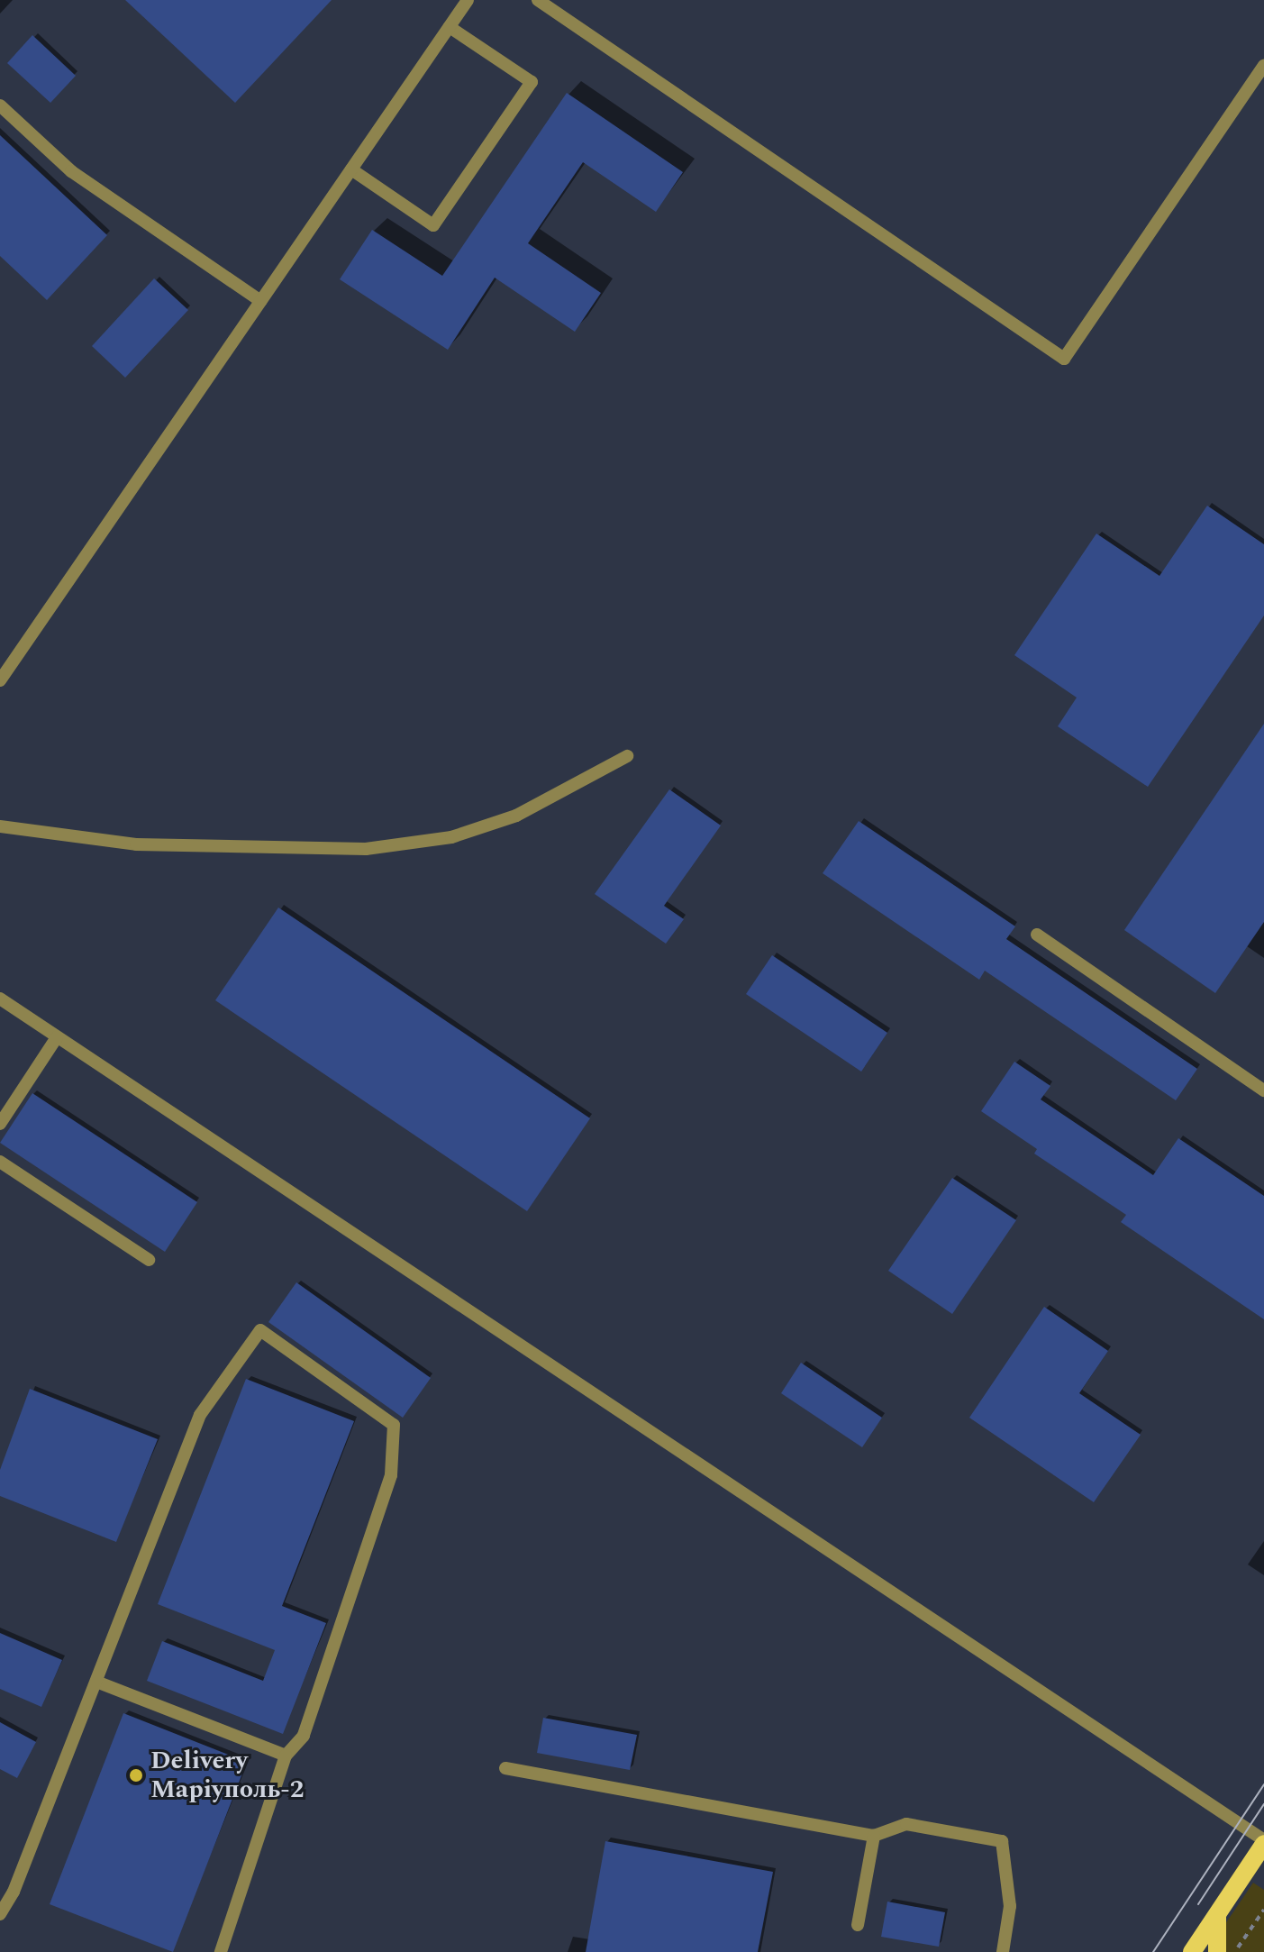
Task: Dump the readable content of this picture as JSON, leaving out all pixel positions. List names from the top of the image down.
{
  "places": ["Delivery Марiуполь-2"]
}
